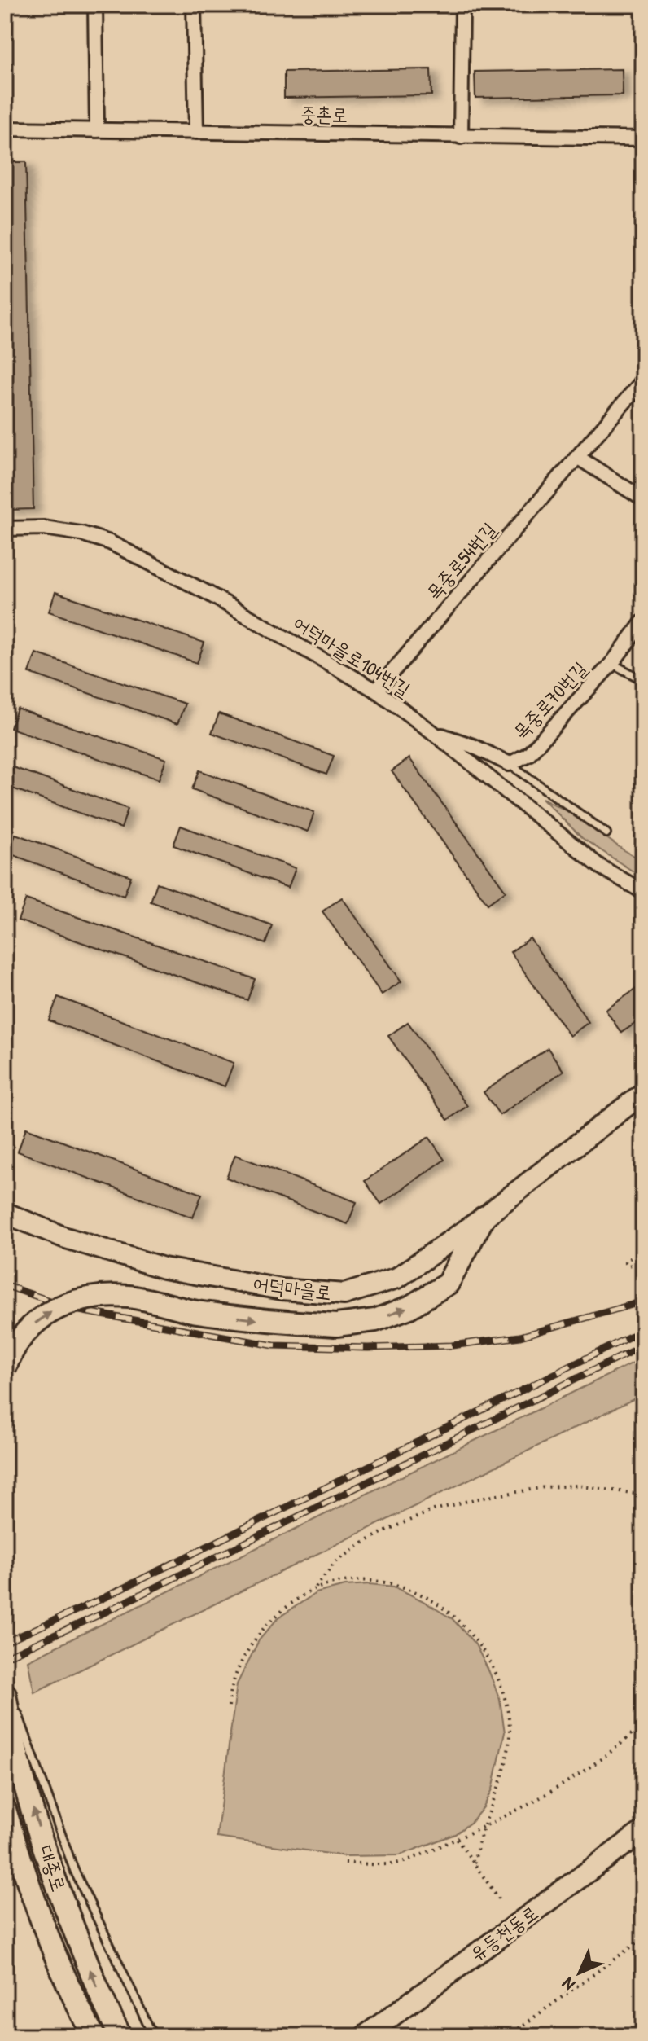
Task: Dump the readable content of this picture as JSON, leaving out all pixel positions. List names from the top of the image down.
{
  "streets": {
    "main road": ["어덕마을로", "대종로", "유등천동로"],
    "street": [
      "중촌로",
      "목중로54번길",
      "어덕마을로104번길",
      "목중로70번길"
    ]
  },
  "crossings": [
    ["목중로54번길", "어덕마을로104번길"],
    ["어덕마을로104번길", "목중로70번길"]
  ],
  "north": "bottom left"
}
